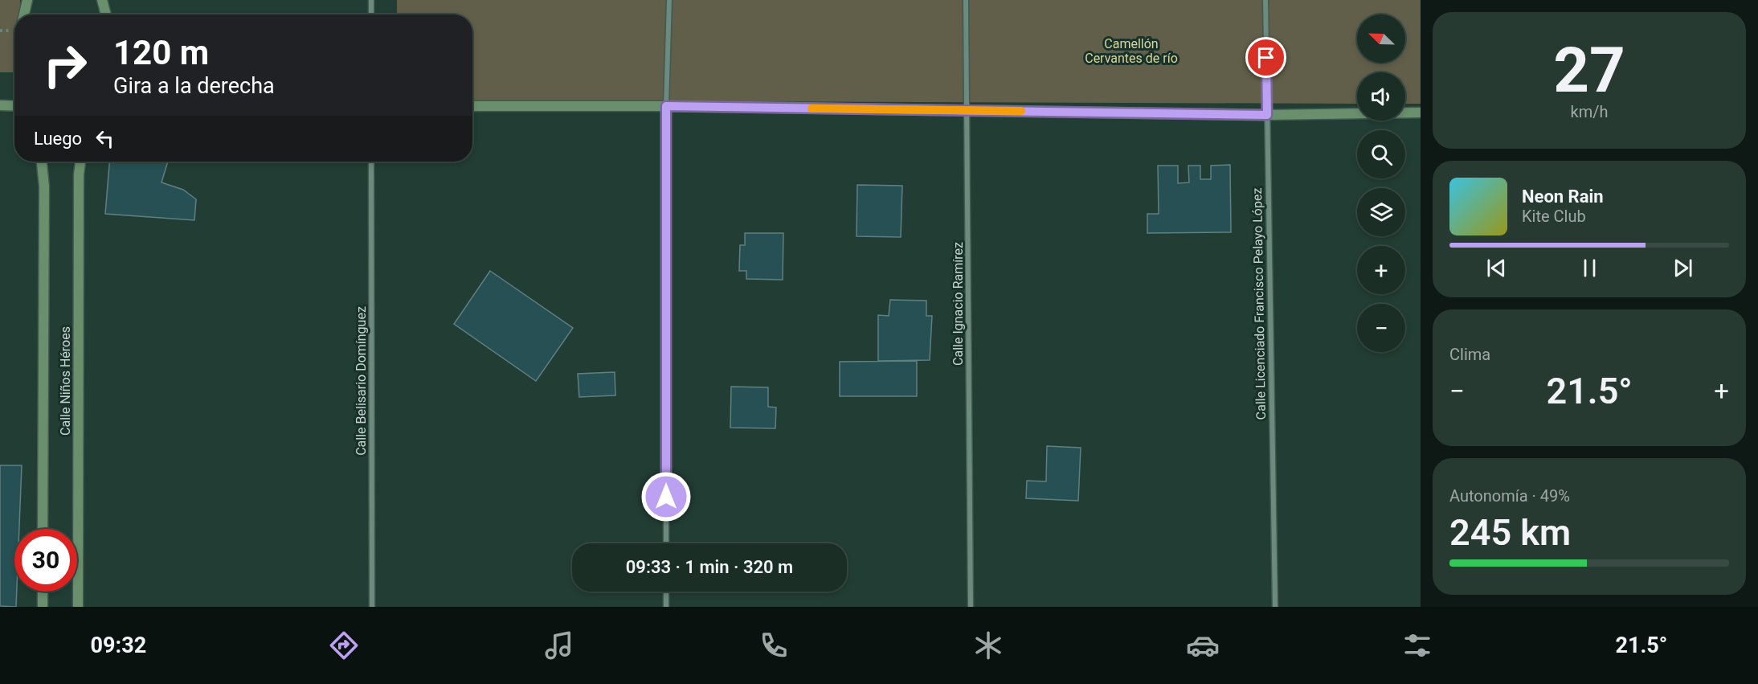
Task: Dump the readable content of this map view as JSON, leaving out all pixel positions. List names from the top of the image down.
{
  "streets": {
    "street": [
      "Calle Ignacio Ramírez",
      "Calle Licenciado Francisco Pelayo López",
      "Calle Niños Héroes",
      "Calle Belisario Domínguez"
    ]
  },
  "parks": ["Camellón Cervantes de río"],
  "north": "top left",
  "page": {
    "tile": [
      ["27", "km/h"],
      "Clima",
      ["Autonomía · 49%", "245 km"]
    ],
    "map_buttons": ["+", "−"],
    "turn": ["120 m", "Gira a la derecha"],
    "then": "Luego",
    "song": ["Neon Rain", "Kite Club"],
    "heat": ["−", "21.5°", "+"],
    "limit": "30",
    "trip": "09:33 · 1 min · 320 m",
    "tabs": ["09:32", "21.5°"]
  }
}
